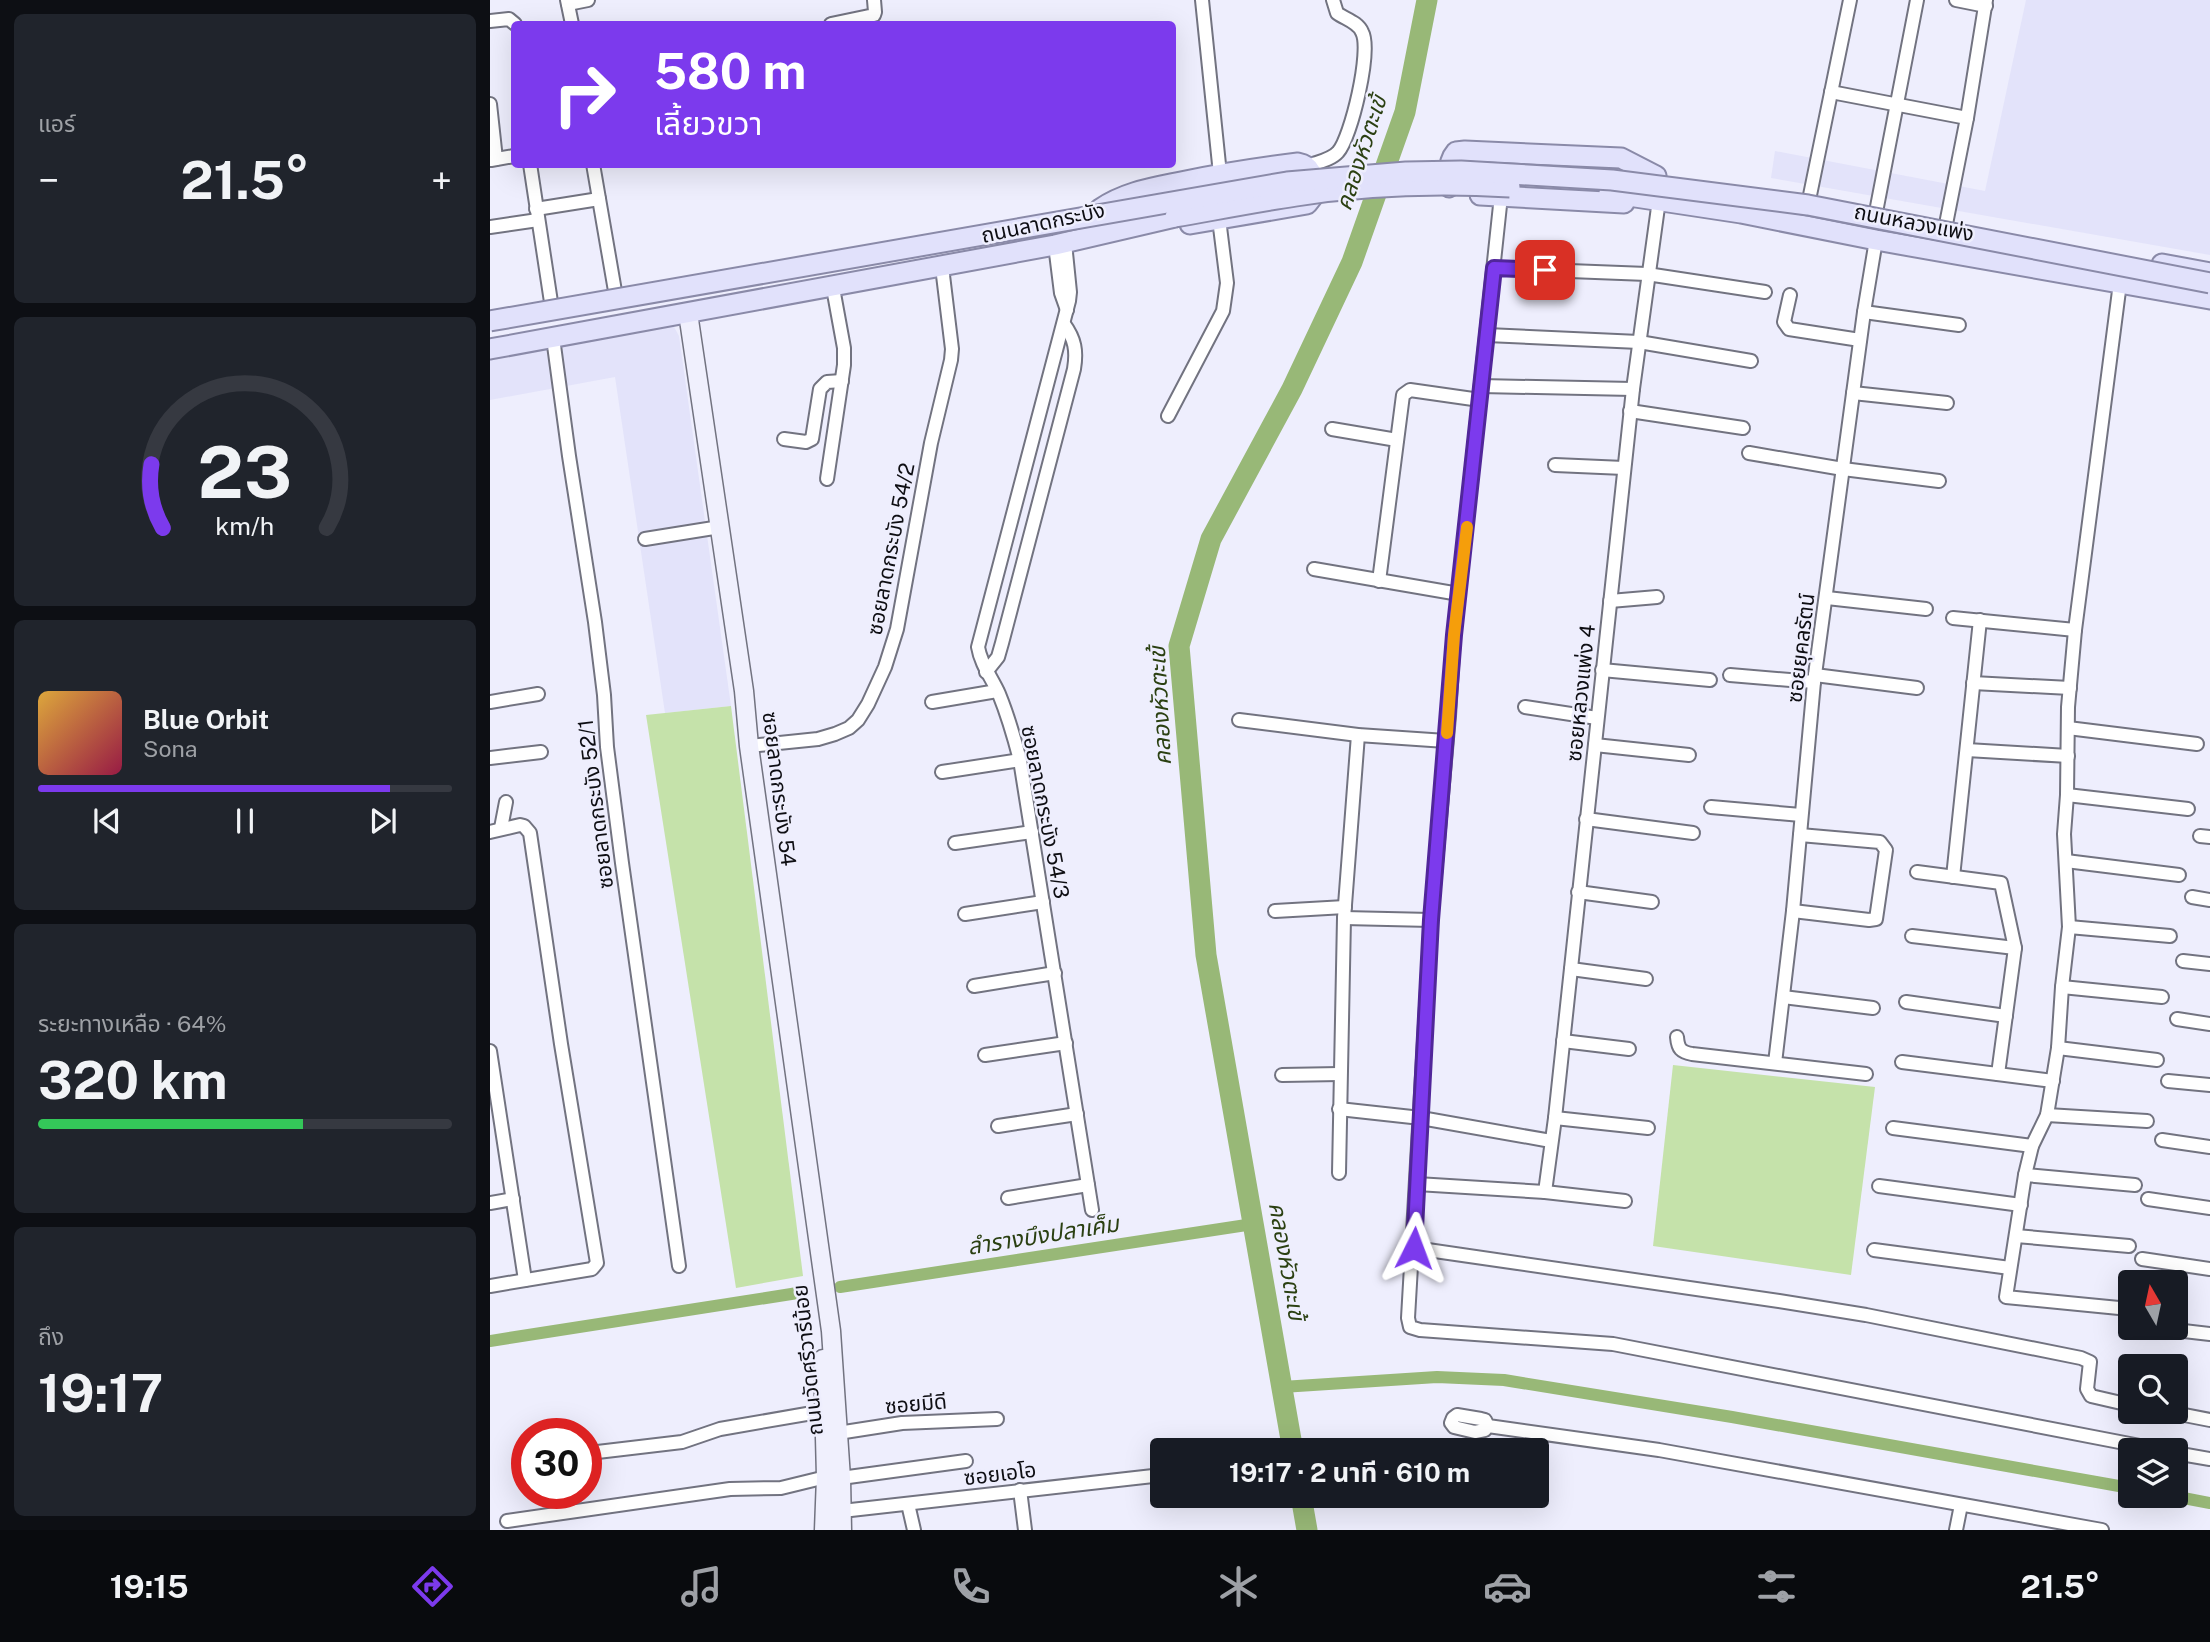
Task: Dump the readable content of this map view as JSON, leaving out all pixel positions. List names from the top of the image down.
{
  "streets": {
    "main road": [
      "ถนนลาดกระบัง",
      "ถนนหลวงแพ่ง",
      "ซอยลาดกระบัง 54",
      "ถนนวัดศรีวารีน้อย"
    ],
    "street": [
      "ซอยลาดกระบัง 54/2",
      "ซอยยุคลรัตน์",
      "ซอยหลวงแพ่ง 4",
      "ซอยลาดกระบัง 52/1",
      "ซอยลาดกระบัง 54/3",
      "ซอยมีดี",
      "ซอยเอโอ"
    ]
  },
  "crossings": [
    ["ถนนลาดกระบัง", "ถนนหลวงแพ่ง"],
    ["ถนนลาดกระบัง", "ซอยลาดกระบัง 54/2"],
    ["ถนนลาดกระบัง", "ซอยลาดกระบัง 54"],
    ["ถนนลาดกระบัง", "ซอยลาดกระบัง 52/1"],
    ["ถนนลาดกระบัง", "ซอยลาดกระบัง 54/3"],
    ["ถนนหลวงแพ่ง", "ซอยยุคลรัตน์"],
    ["ถนนหลวงแพ่ง", "ซอยหลวงแพ่ง 4"],
    ["ซอยลาดกระบัง 54/2", "ซอยลาดกระบัง 54"],
    ["ซอยลาดกระบัง 54", "ถนนวัดศรีวารีน้อย"],
    ["ถนนวัดศรีวารีน้อย", "ซอยมีดี"],
    ["ถนนวัดศรีวารีน้อย", "ซอยเอโอ"]
  ],
  "water": ["คลองหัวตะเข้", "ลำรางบึงปลาเค็ม"],
  "north": "top",
  "page": {
    "tile": [
      "แอร์",
      ["ระยะทางเหลือ · 64%", "320 km"],
      ["ถึง", "19:17"]
    ],
    "turn": ["580 m", "เลี้ยวขวา"],
    "heat": ["−", "21.5°", "+"],
    "song": ["Blue Orbit", "Sona"],
    "limit": "30",
    "trip": "19:17 · 2 นาที · 610 m",
    "tabs": ["19:15", "21.5°"],
    "gauge": ["23", "km/h"]
  }
}
